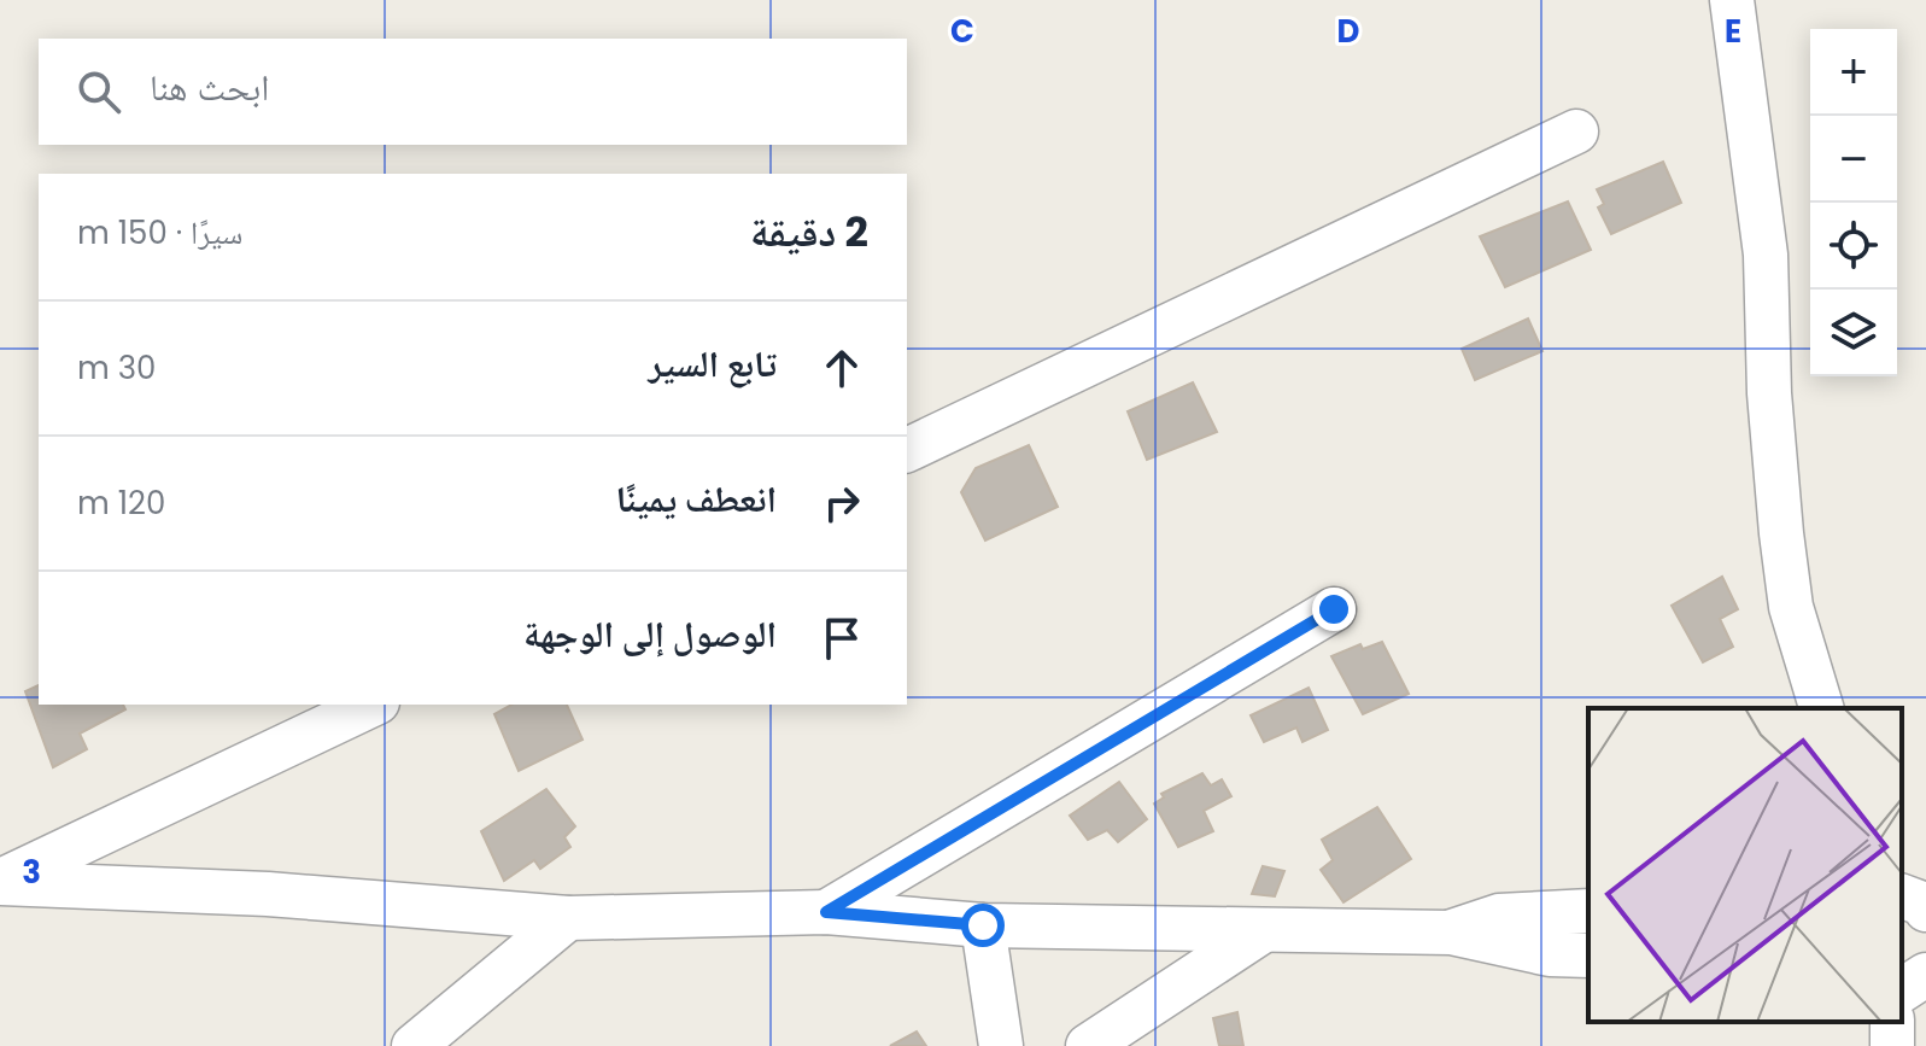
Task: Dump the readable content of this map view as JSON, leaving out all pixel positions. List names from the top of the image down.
{
  "page": {
    "map_buttons": ["+", "−"],
    "search": "ابحث هنا",
    "heading": ["2 دقيقة", "سيرًا · 150 m"],
    "list": [
      ["تابع السير", "30 m"],
      ["انعطف يمينًا", "120 m"],
      "الوصول إلى الوجهة"
    ]
  },
  "grid": {
    "columns": ["C", "D", "E"],
    "rows": ["3"]
  }
}
